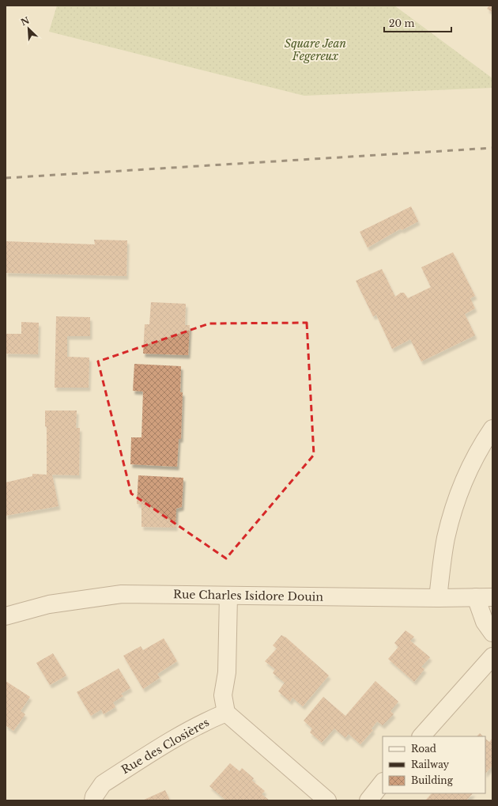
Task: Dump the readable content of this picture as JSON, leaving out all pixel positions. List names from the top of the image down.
{
  "streets": {
    "street": ["Rue Charles Isidore Douin", "Rue des Closières"]
  },
  "parks": ["Square Jean Fegereux"],
  "legend": ["Road", "Railway", "Building"],
  "scale_bar": "20 m",
  "north": "top left"
}
